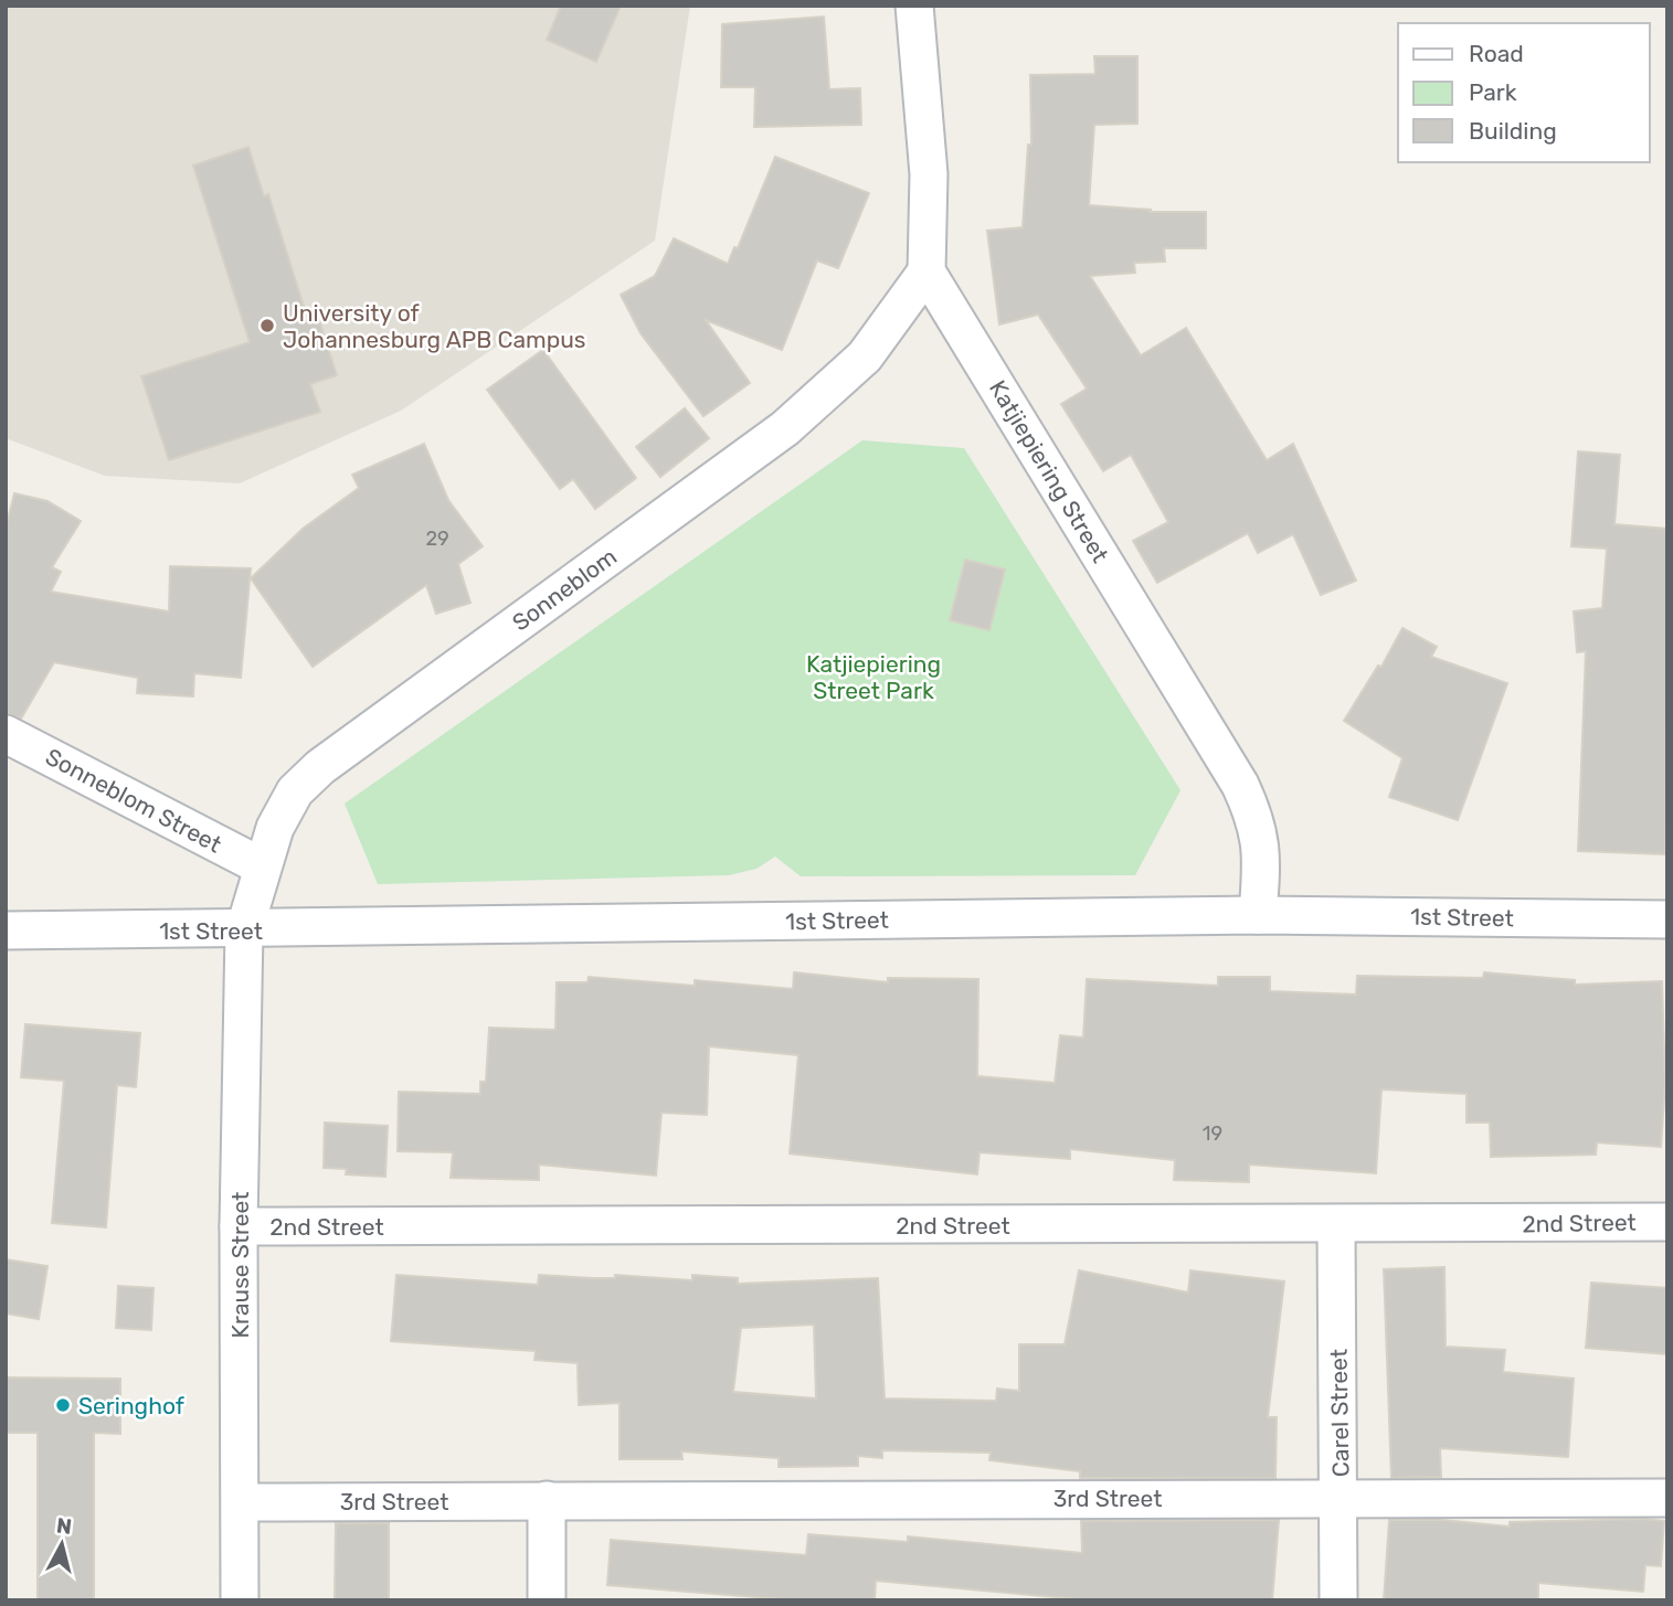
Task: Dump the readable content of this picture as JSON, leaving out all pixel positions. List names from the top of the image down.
{
  "streets": {
    "street": [
      "Katjiepiering Street",
      "Sonneblom",
      "Sonneblom Street",
      "1st Street",
      "2nd Street",
      "Krause Street",
      "Carel Street",
      "3rd Street"
    ]
  },
  "crossings": [
    ["Katjiepiering Street", "Sonneblom"],
    ["Katjiepiering Street", "1st Street"],
    ["Sonneblom", "Sonneblom Street"],
    ["Sonneblom", "1st Street"],
    ["Sonneblom", "Krause Street"],
    ["1st Street", "Krause Street"],
    ["2nd Street", "Krause Street"],
    ["2nd Street", "Carel Street"],
    ["Krause Street", "3rd Street"],
    ["Carel Street", "3rd Street"]
  ],
  "parks": ["Katjiepiering Street Park"],
  "places": ["University of Johannesburg APB Campus", "Seringhof"],
  "house_numbers": ["29", "19"],
  "legend": ["Road", "Park", "Building"],
  "north": "top"
}
